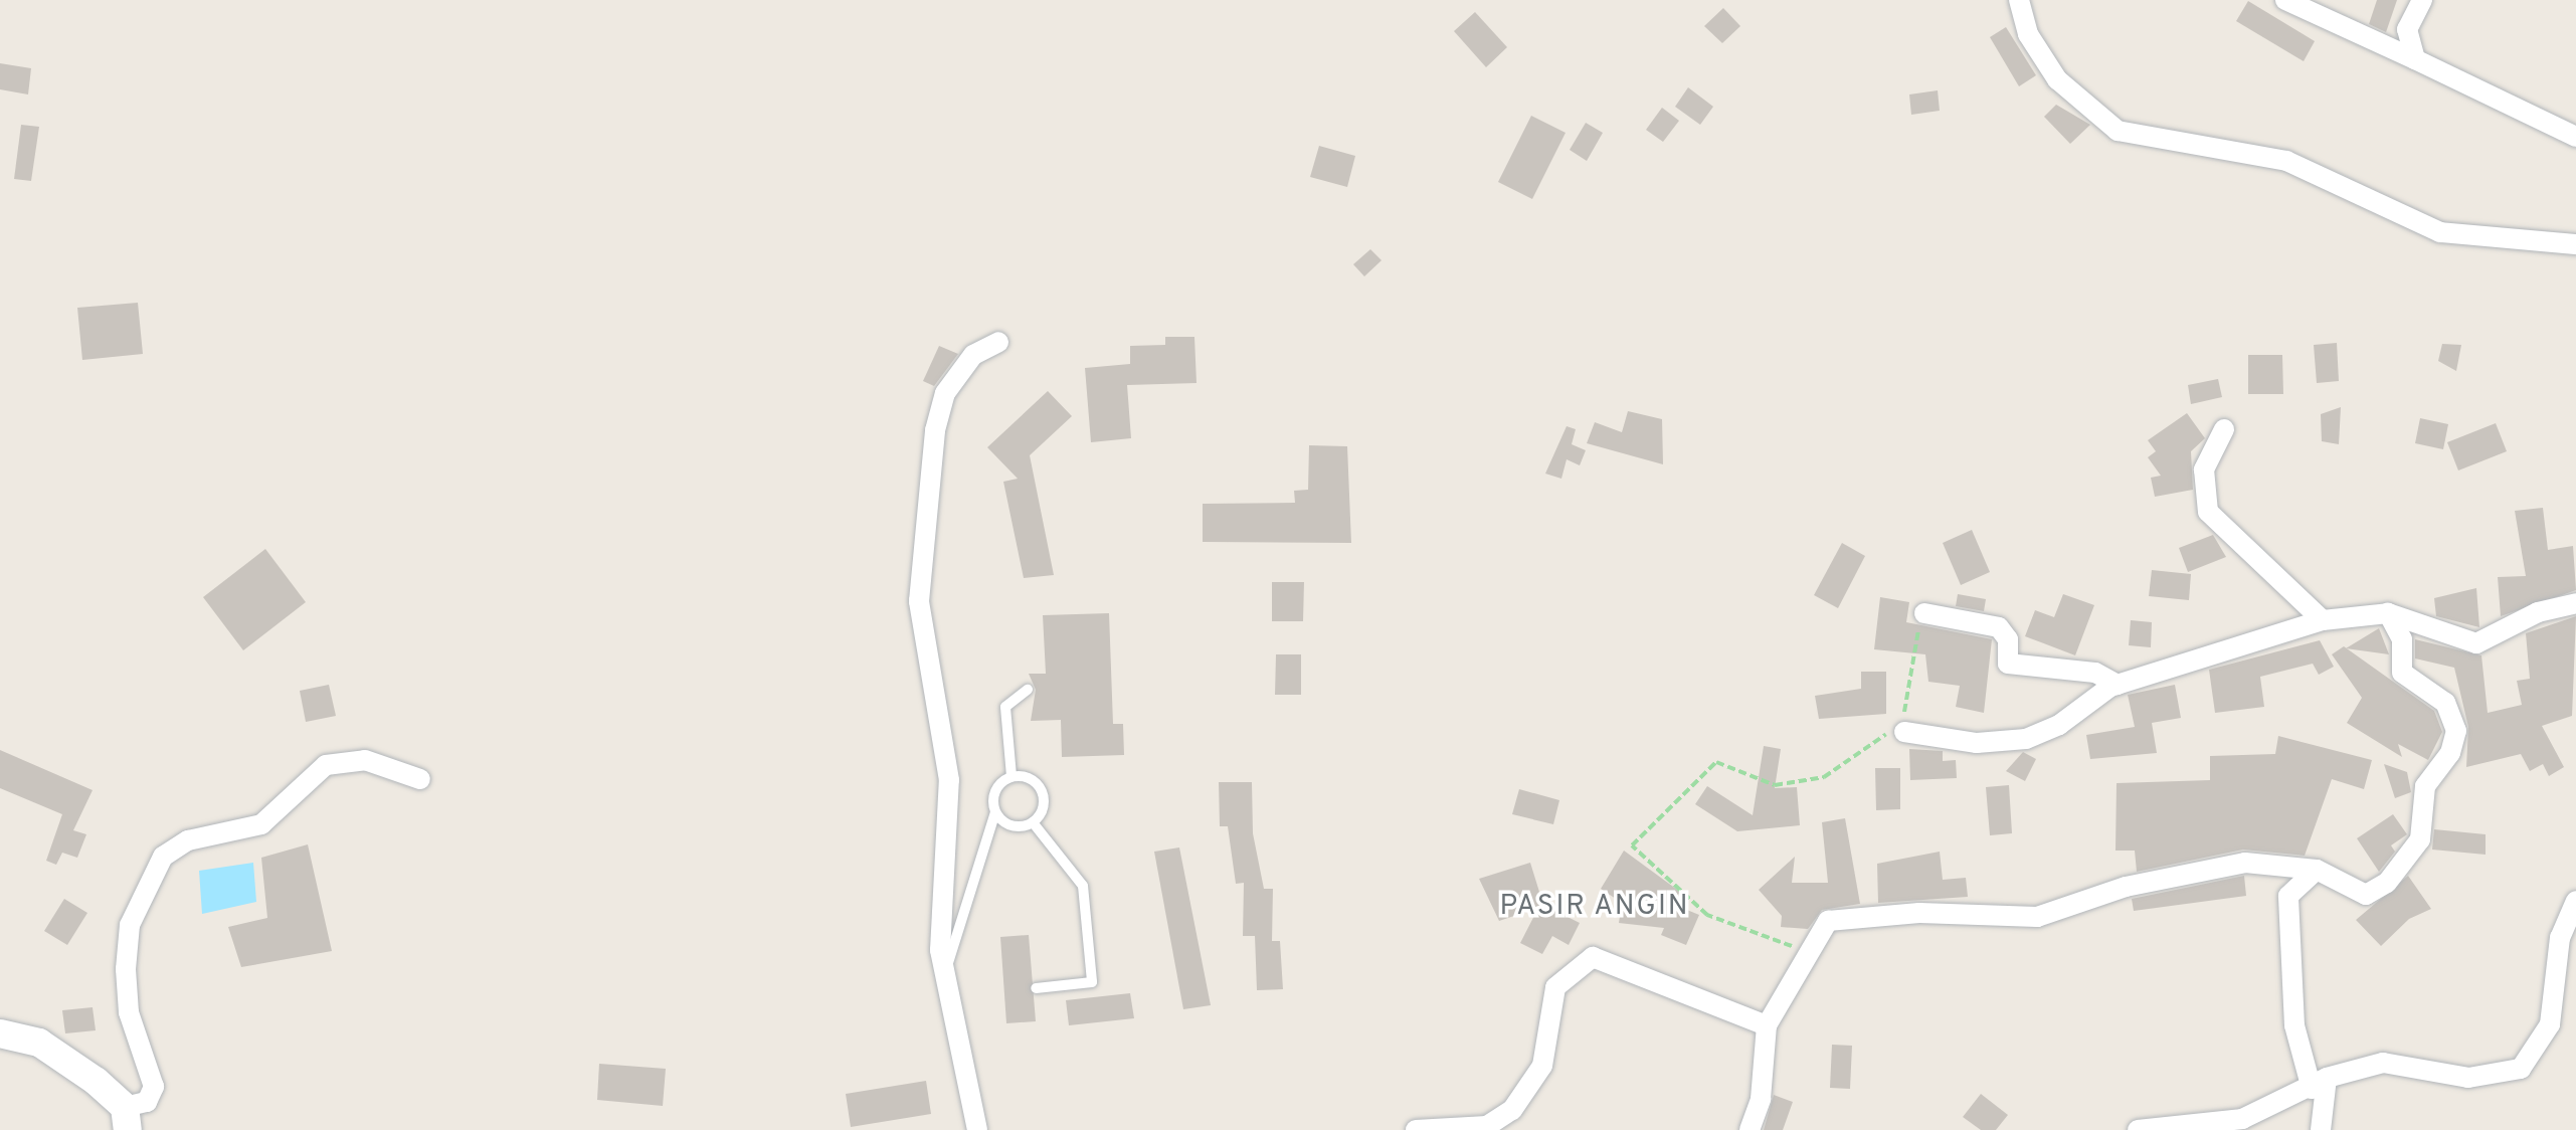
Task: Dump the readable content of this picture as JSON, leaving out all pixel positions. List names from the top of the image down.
{
  "districts": ["PASIR ANGIN"]
}
